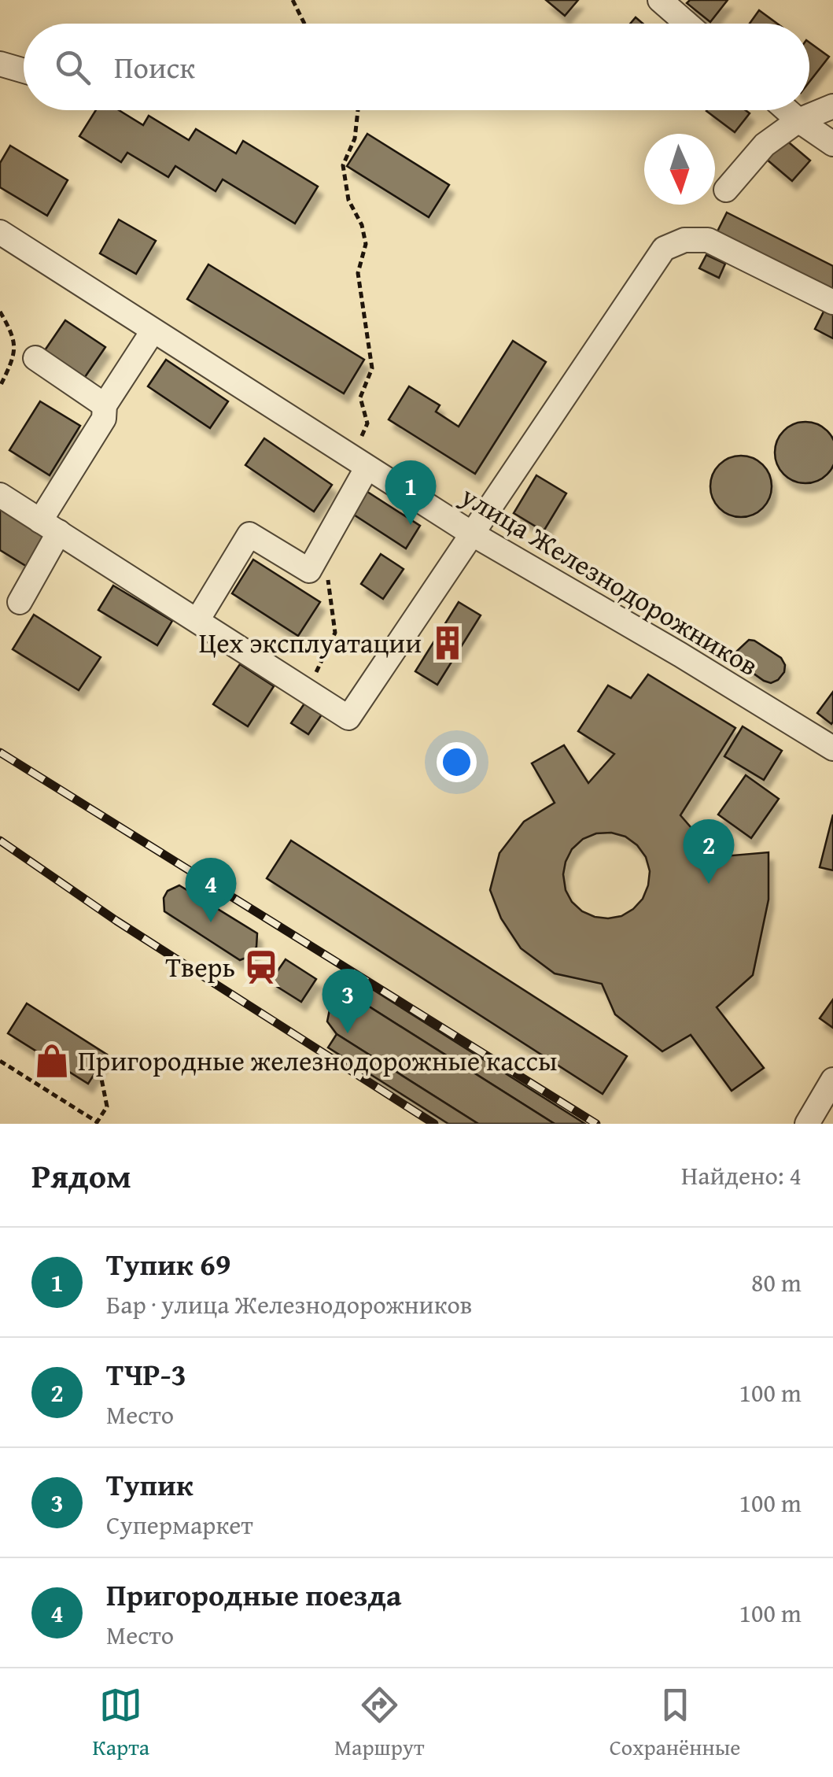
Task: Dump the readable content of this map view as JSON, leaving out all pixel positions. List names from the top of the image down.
{
  "streets": {
    "street": ["улица Железнодорожников"]
  },
  "places": {
    "building": ["Цех эксплуатации"],
    "station": ["Тверь"],
    "shop": ["Пригородные железнодорожные кассы"]
  },
  "north": "bottom",
  "page": {
    "search": "Поиск",
    "pins": [
      "1",
      "2",
      "4",
      "3"
    ],
    "heading": ["Рядом", "Найдено: 4"],
    "list": [
      {
        "mark": "1",
        "name": "Тупик 69",
        "note": "Бар · улица Железнодорожников",
        "value": "80 m"
      },
      {
        "mark": "2",
        "name": "ТЧР-3",
        "note": "Место",
        "value": "100 m"
      },
      {
        "mark": "3",
        "name": "Тупик",
        "note": "Супермаркет",
        "value": "100 m"
      },
      {
        "mark": "4",
        "name": "Пригородные поезда",
        "note": "Место",
        "value": "100 m"
      }
    ],
    "nav": ["Карта", "Маршрут", "Сохранённые"]
  }
}
